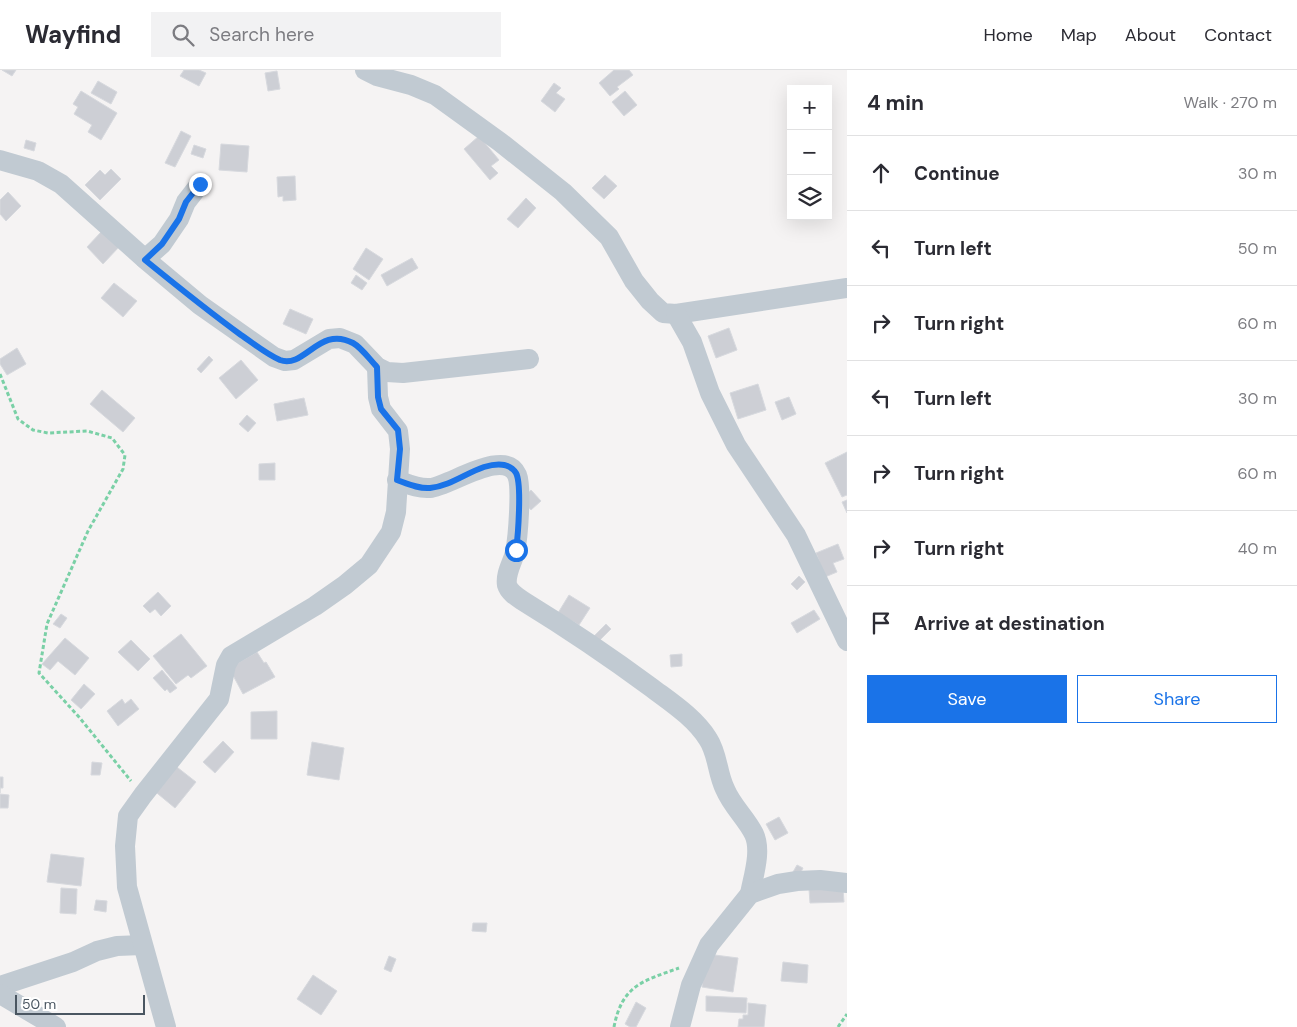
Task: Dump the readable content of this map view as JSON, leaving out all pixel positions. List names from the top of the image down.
{
  "scale_bar": "50 m",
  "page": {
    "header": "Wayfind",
    "search": "Search here",
    "nav": [
      "Home",
      "Map",
      "About",
      "Contact"
    ],
    "heading": ["4 min", "Walk · 270 m"],
    "map_buttons": ["+", "−"],
    "list": [
      ["Continue", "30 m"],
      ["Turn left", "50 m"],
      ["Turn right", "60 m"],
      ["Turn left", "30 m"],
      ["Turn right", "60 m"],
      ["Turn right", "40 m"],
      "Arrive at destination"
    ],
    "buttons": ["Save", "Share"],
    "scale": "50 m"
  }
}
